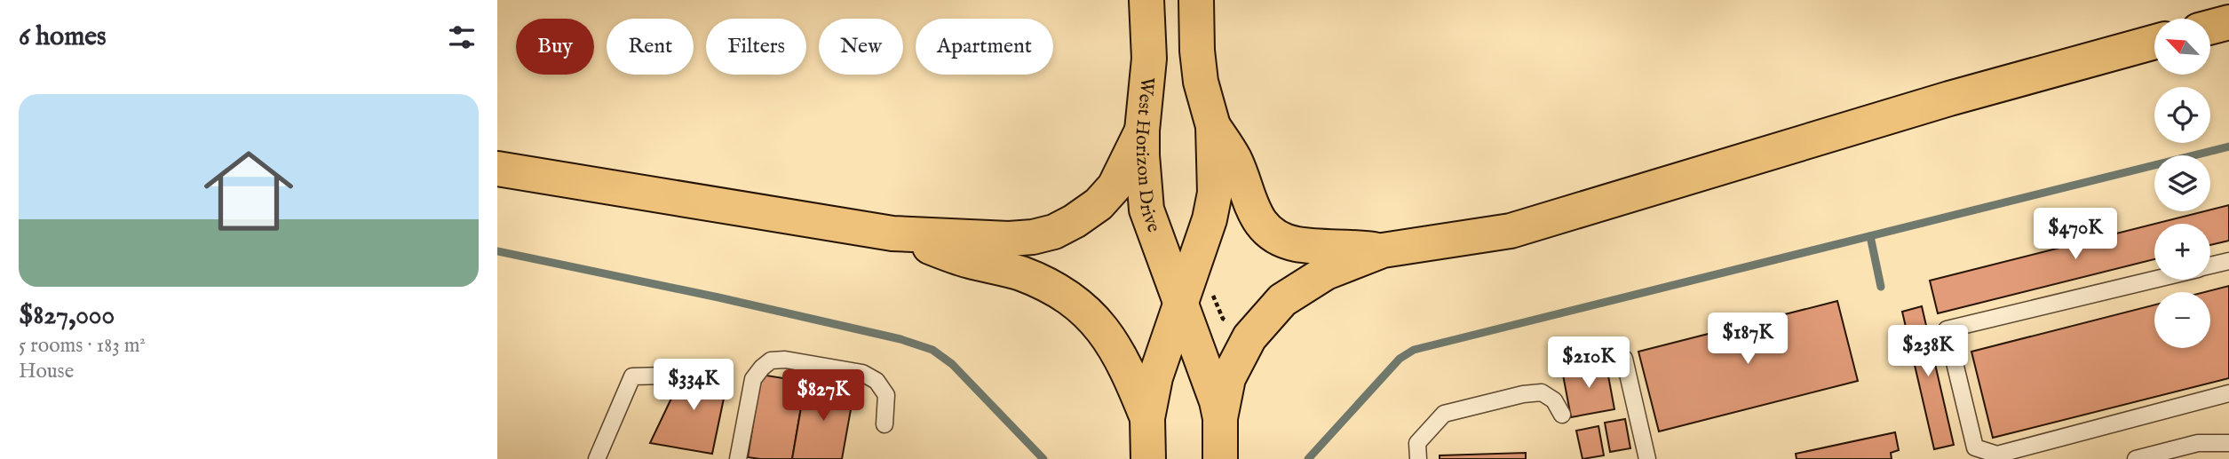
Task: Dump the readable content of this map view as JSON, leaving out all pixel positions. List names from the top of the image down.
{
  "streets": {
    "main road": ["West Horizon Drive"]
  },
  "north": "top left",
  "page": {
    "heading": "6 homes",
    "map_buttons": ["+", "−"],
    "chip": [
      "Buy",
      "Rent",
      "Filters",
      "New",
      "Apartment"
    ],
    "list": [
      {
        "name": "$827,000",
        "note": "5 rooms · 183 m² · House"
      }
    ],
    "price": [
      "$470K",
      "$187K",
      "$238K",
      "$210K",
      "$334K",
      "$827K"
    ]
  }
}
